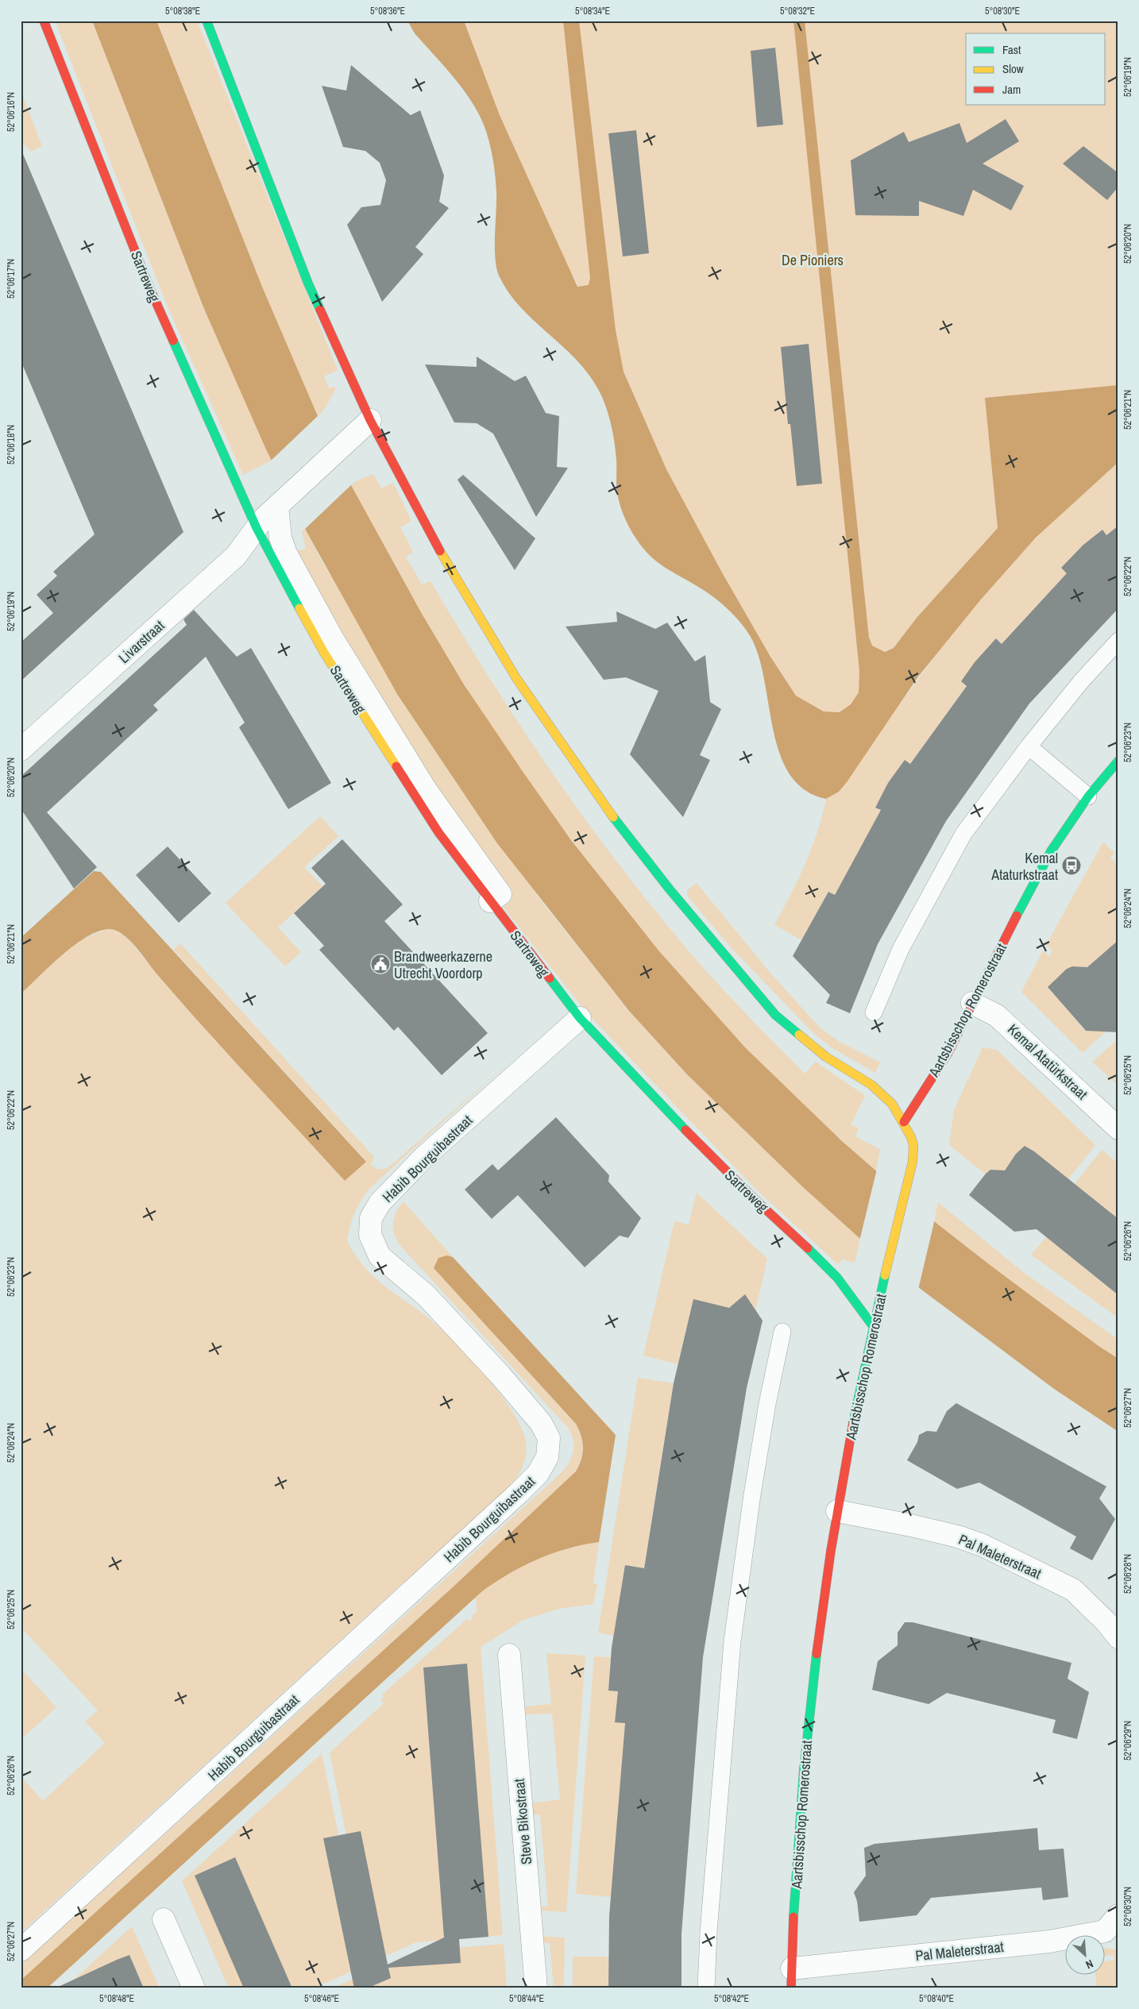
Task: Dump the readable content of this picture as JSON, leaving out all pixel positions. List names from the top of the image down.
{
  "streets": {
    "street": [
      "Sartreweg",
      "Livarstraat",
      "Aartsbisschop Romerostraat",
      "Kemal Atatürkstraat",
      "Habib Bourguibastraat",
      "Pal Maleterstraat",
      "Steve Bikostraat"
    ]
  },
  "crossings": [
    ["Sartreweg", "Livarstraat"],
    ["Sartreweg", "Aartsbisschop Romerostraat"],
    ["Sartreweg", "Habib Bourguibastraat"],
    ["Aartsbisschop Romerostraat", "Kemal Atatürkstraat"],
    ["Aartsbisschop Romerostraat", "Pal Maleterstraat"]
  ],
  "parks": ["De Pioniers"],
  "places": {
    "bus stop": ["Kemal Ataturkstraat"],
    "public building": ["Brandweerkazerne Utrecht Voordorp"]
  },
  "legend": ["Fast", "Slow", "Jam"],
  "north": "bottom right",
  "coordinates": [
    "5°08'38\"E",
    "5°08'36\"E",
    "5°08'34\"E",
    "5°08'32\"E",
    "5°08'30\"E",
    "52°06'19\"N",
    "52°06'16\"N",
    "52°06'20\"N",
    "52°06'17\"N",
    "52°06'21\"N",
    "52°06'18\"N",
    "52°06'22\"N",
    "52°06'23\"N",
    "52°06'24\"N",
    "52°06'25\"N",
    "52°06'26\"N",
    "52°06'27\"N",
    "52°06'28\"N",
    "52°06'29\"N",
    "52°06'30\"N",
    "5°08'48\"E",
    "5°08'46\"E",
    "5°08'44\"E",
    "5°08'42\"E",
    "5°08'40\"E"
  ]
}
